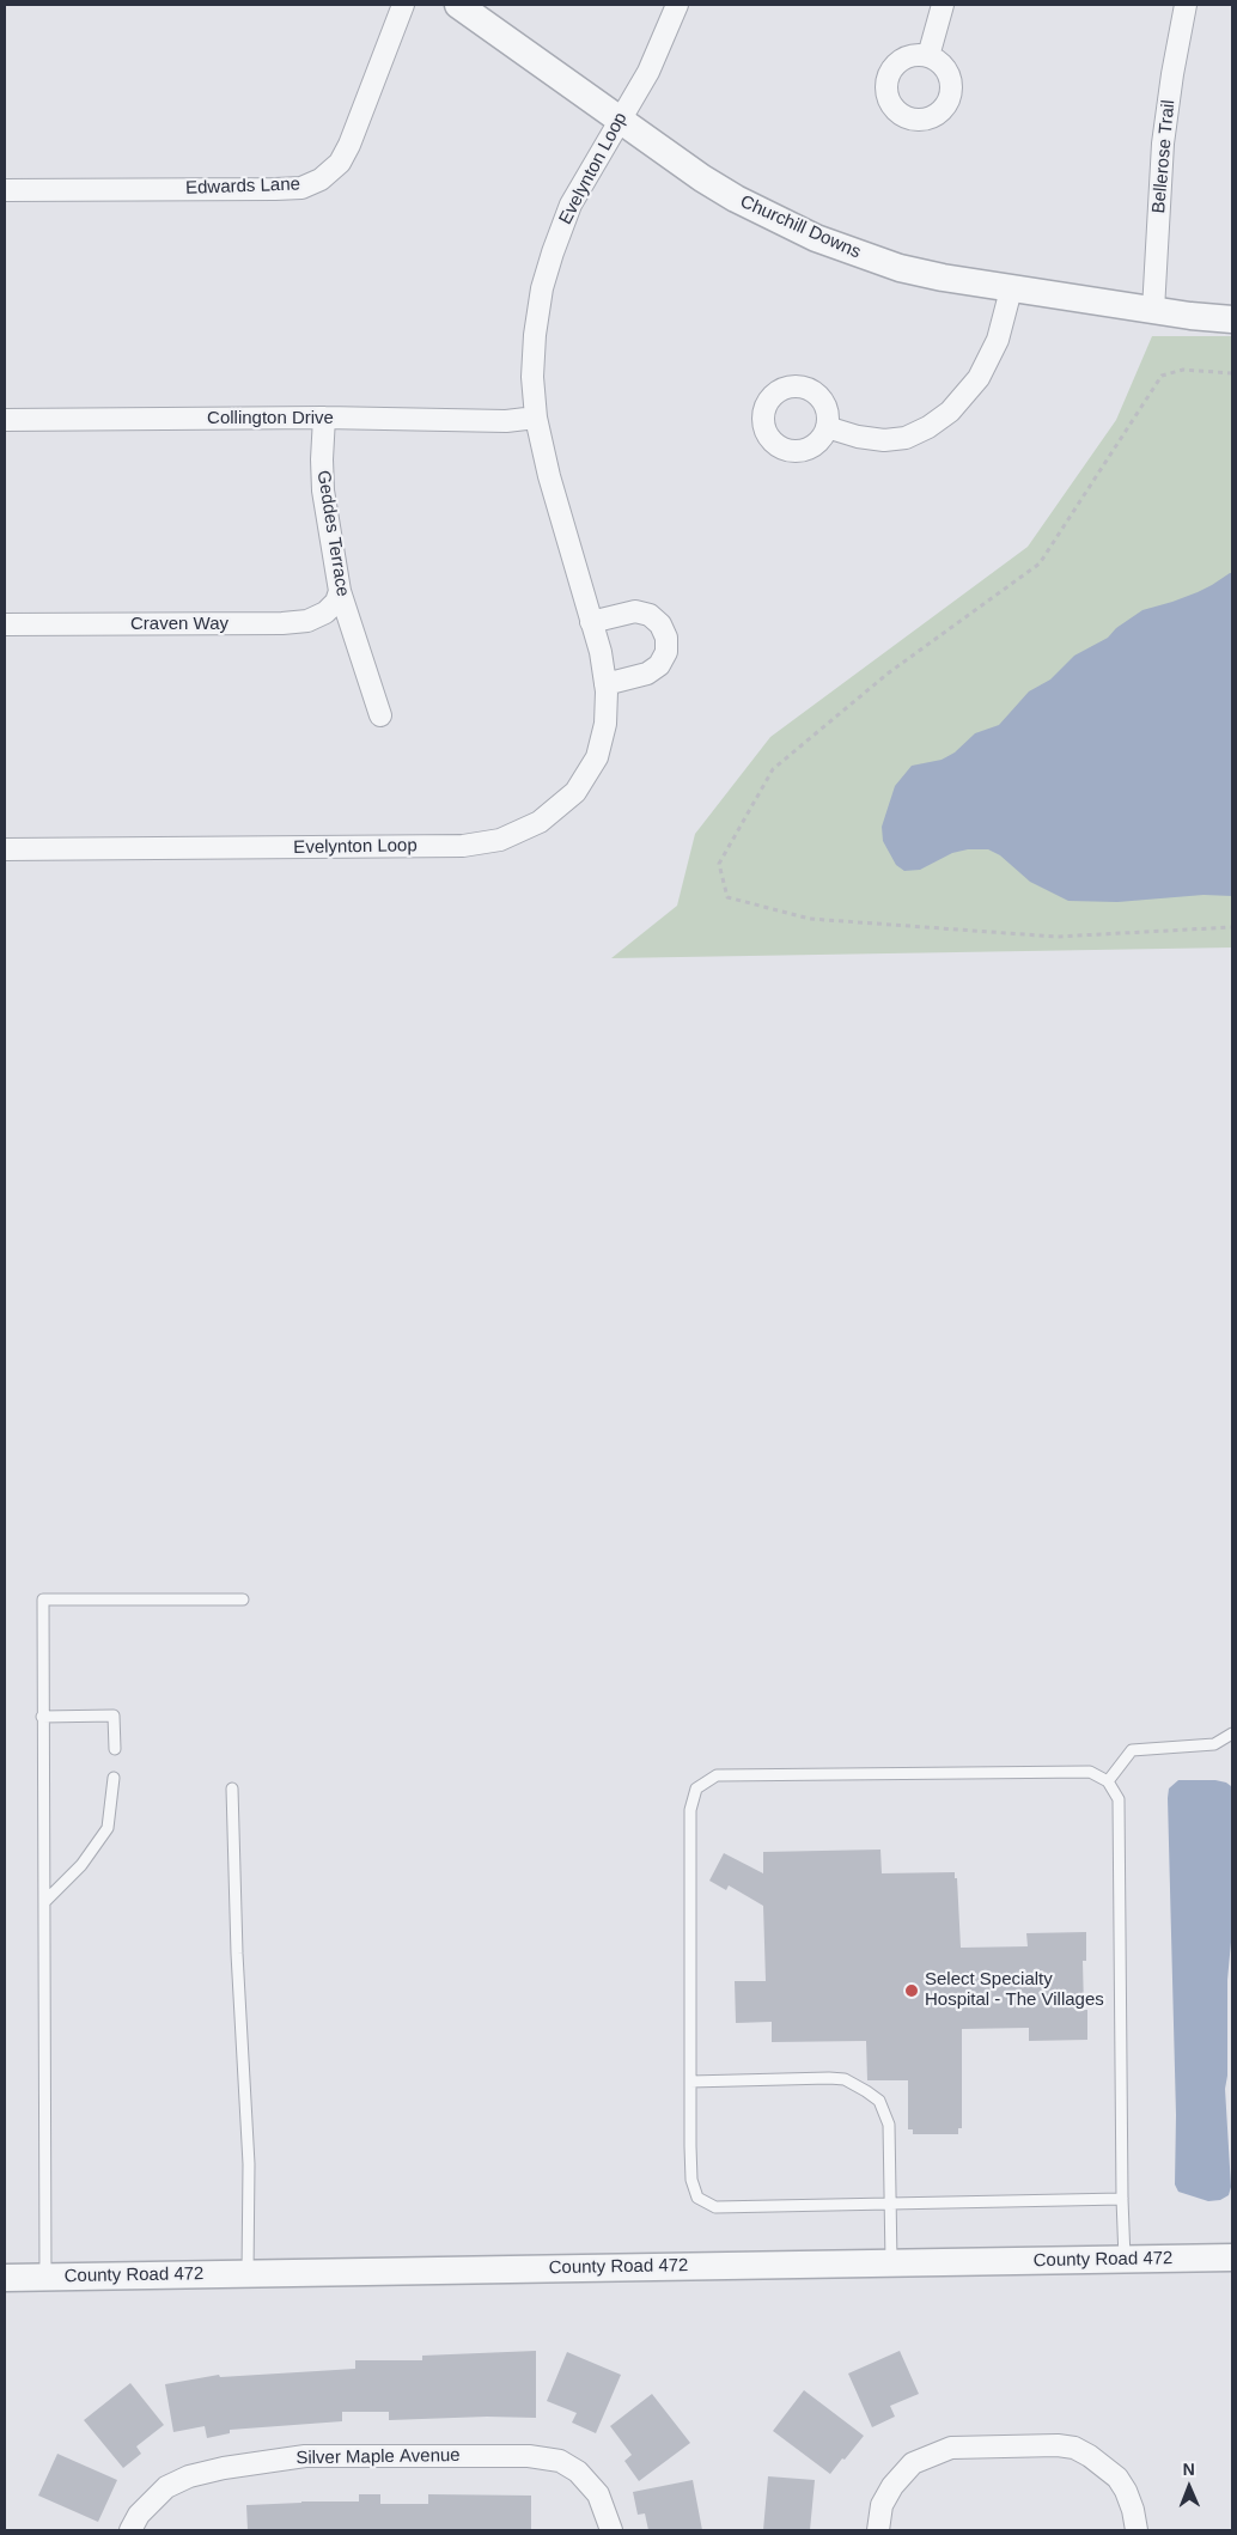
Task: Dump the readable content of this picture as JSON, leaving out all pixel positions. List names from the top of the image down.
{
  "streets": {
    "street": [
      "Bellerose Trail",
      "Evelynton Loop",
      "Edwards Lane",
      "Churchill Downs",
      "Collington Drive",
      "Geddes Terrace",
      "Craven Way",
      "County Road 472",
      "Silver Maple Avenue"
    ]
  },
  "crossings": [
    ["Bellerose Trail", "Churchill Downs"],
    ["Evelynton Loop", "Churchill Downs"],
    ["Evelynton Loop", "Collington Drive"],
    ["Collington Drive", "Geddes Terrace"],
    ["Geddes Terrace", "Craven Way"]
  ],
  "places": ["Select Specialty Hospital - The Villages"],
  "north": "top"
}
